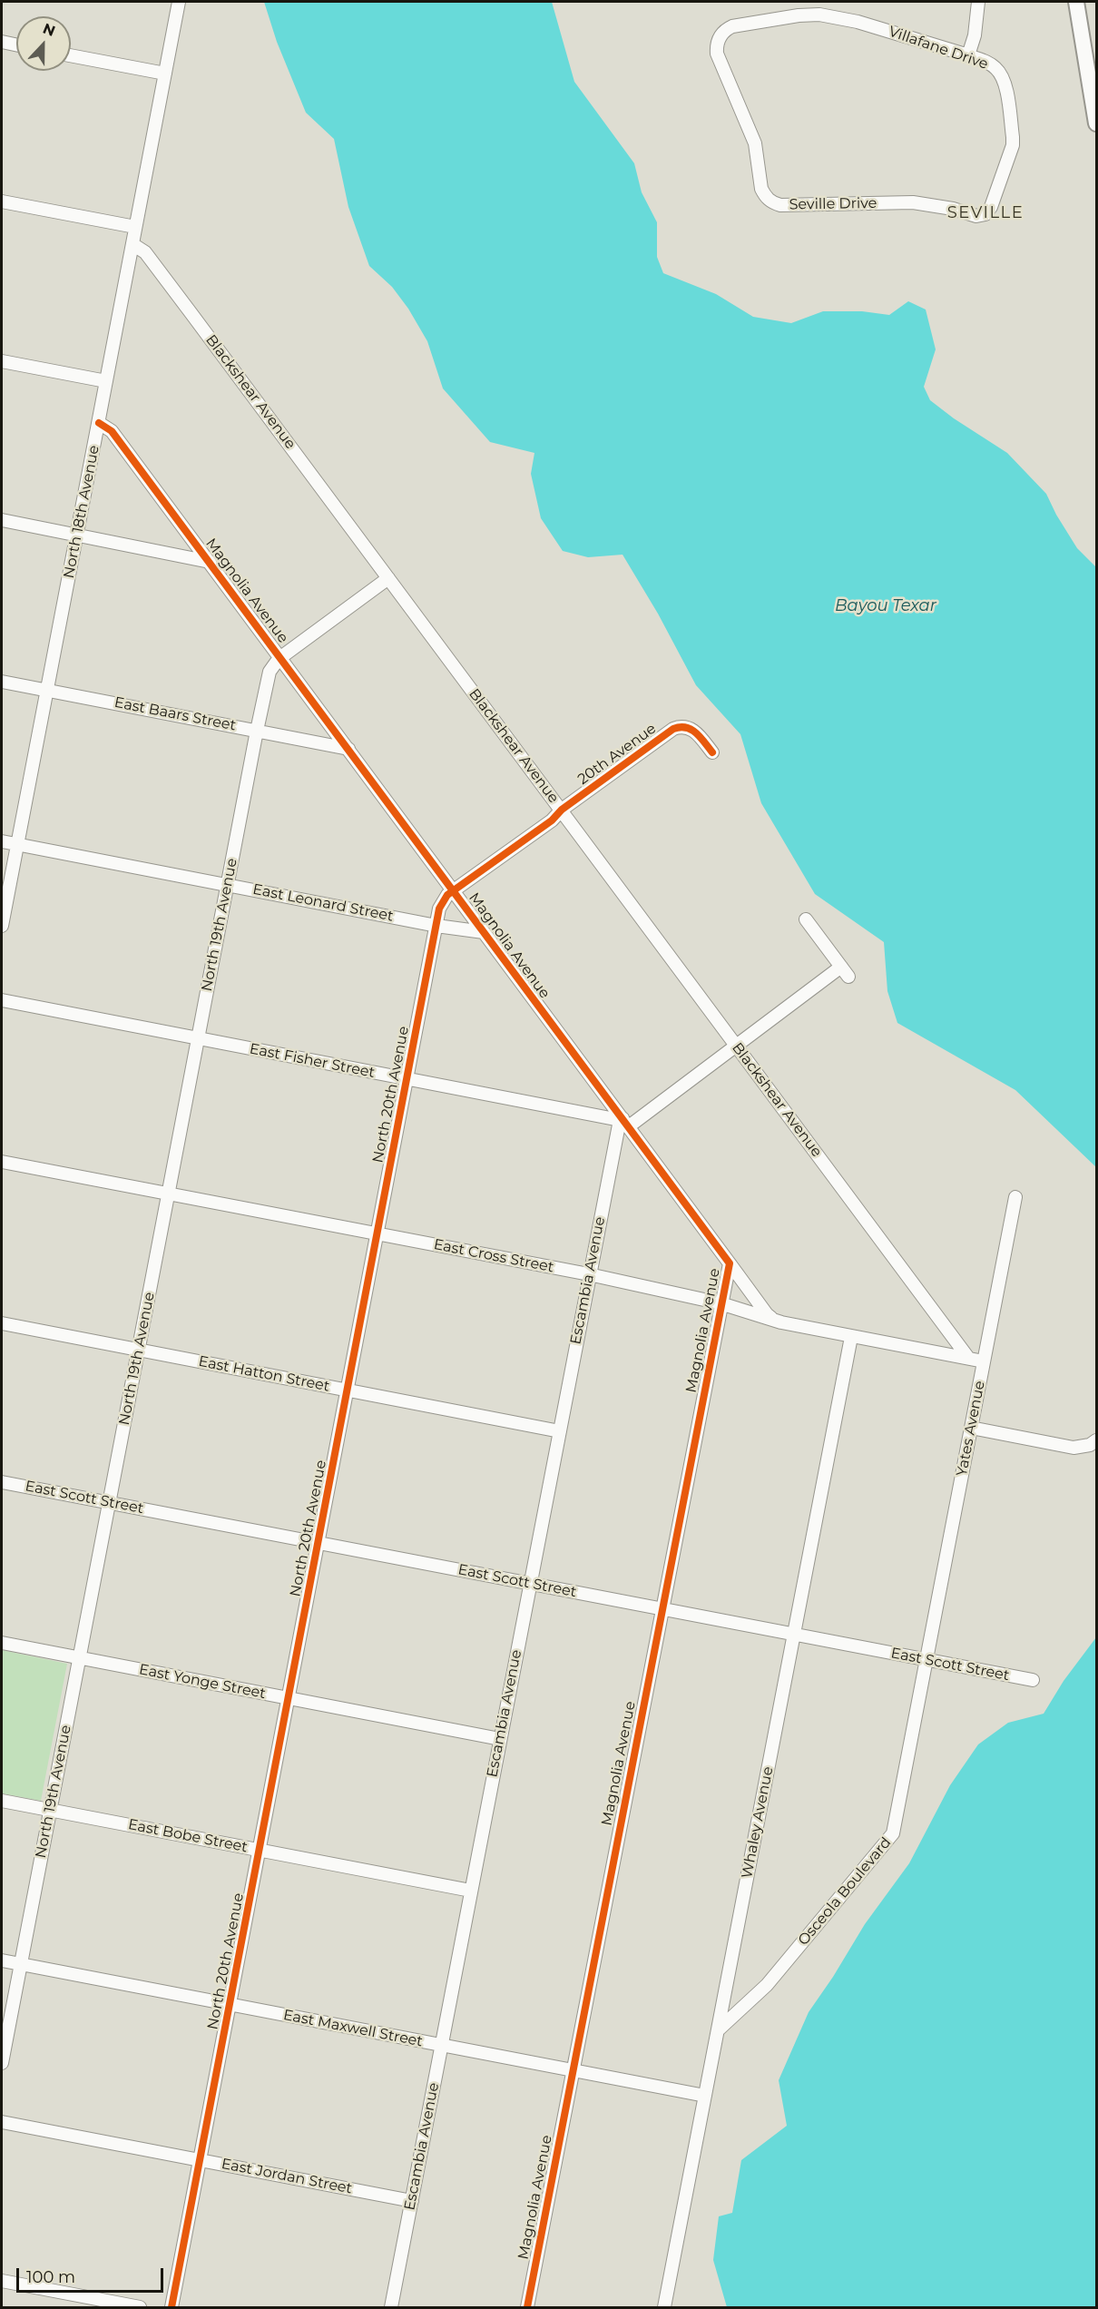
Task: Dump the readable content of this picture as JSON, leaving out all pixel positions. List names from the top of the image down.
{
  "streets": {
    "street": [
      "Villafane Drive",
      "Seville Drive",
      "Blackshear Avenue",
      "North 18th Avenue",
      "Magnolia Avenue",
      "East Baars Street",
      "20th Avenue",
      "East Leonard Street",
      "North 19th Avenue",
      "East Fisher Street",
      "North 20th Avenue",
      "East Cross Street",
      "Escambia Avenue",
      "East Hatton Street",
      "Yates Avenue",
      "East Scott Street",
      "East Yonge Street",
      "Whaley Avenue",
      "East Bobe Street",
      "Osceola Boulevard",
      "East Maxwell Street",
      "East Jordan Street"
    ]
  },
  "crossings": [
    ["Villafane Drive", "Seville Drive"],
    ["Blackshear Avenue", "North 18th Avenue"],
    ["Blackshear Avenue", "20th Avenue"],
    ["Blackshear Avenue", "North 20th Avenue"],
    ["Blackshear Avenue", "East Cross Street"],
    ["North 18th Avenue", "Magnolia Avenue"],
    ["North 18th Avenue", "East Baars Street"],
    ["North 18th Avenue", "East Leonard Street"],
    ["Magnolia Avenue", "East Baars Street"],
    ["Magnolia Avenue", "East Leonard Street"],
    ["Magnolia Avenue", "North 19th Avenue"],
    ["Magnolia Avenue", "East Fisher Street"],
    ["Magnolia Avenue", "North 20th Avenue"],
    ["Magnolia Avenue", "East Cross Street"],
    ["Magnolia Avenue", "Escambia Avenue"],
    ["Magnolia Avenue", "East Scott Street"],
    ["Magnolia Avenue", "East Maxwell Street"],
    ["East Baars Street", "North 19th Avenue"],
    ["20th Avenue", "North 20th Avenue"],
    ["East Leonard Street", "North 19th Avenue"],
    ["East Leonard Street", "North 20th Avenue"],
    ["North 19th Avenue", "East Fisher Street"],
    ["North 19th Avenue", "East Cross Street"],
    ["North 19th Avenue", "East Hatton Street"],
    ["North 19th Avenue", "East Scott Street"],
    ["North 19th Avenue", "East Yonge Street"],
    ["North 19th Avenue", "East Bobe Street"],
    ["North 19th Avenue", "East Maxwell Street"],
    ["East Fisher Street", "North 20th Avenue"],
    ["East Fisher Street", "Escambia Avenue"],
    ["North 20th Avenue", "East Cross Street"],
    ["North 20th Avenue", "East Hatton Street"],
    ["North 20th Avenue", "East Scott Street"],
    ["North 20th Avenue", "East Yonge Street"],
    ["North 20th Avenue", "East Bobe Street"],
    ["North 20th Avenue", "East Maxwell Street"],
    ["North 20th Avenue", "East Jordan Street"],
    ["East Cross Street", "Escambia Avenue"],
    ["East Cross Street", "Yates Avenue"],
    ["East Cross Street", "Whaley Avenue"],
    ["Escambia Avenue", "East Hatton Street"],
    ["Escambia Avenue", "East Scott Street"],
    ["Escambia Avenue", "East Yonge Street"],
    ["Escambia Avenue", "East Bobe Street"],
    ["Escambia Avenue", "East Maxwell Street"],
    ["Escambia Avenue", "East Jordan Street"],
    ["Yates Avenue", "East Scott Street"],
    ["Yates Avenue", "Osceola Boulevard"],
    ["East Scott Street", "Whaley Avenue"],
    ["East Scott Street", "Osceola Boulevard"],
    ["Whaley Avenue", "Osceola Boulevard"],
    ["Whaley Avenue", "East Maxwell Street"]
  ],
  "districts": ["SEVILLE"],
  "water": ["Bayou Texar"],
  "scale_bar": "100 m",
  "north": "top"
}
